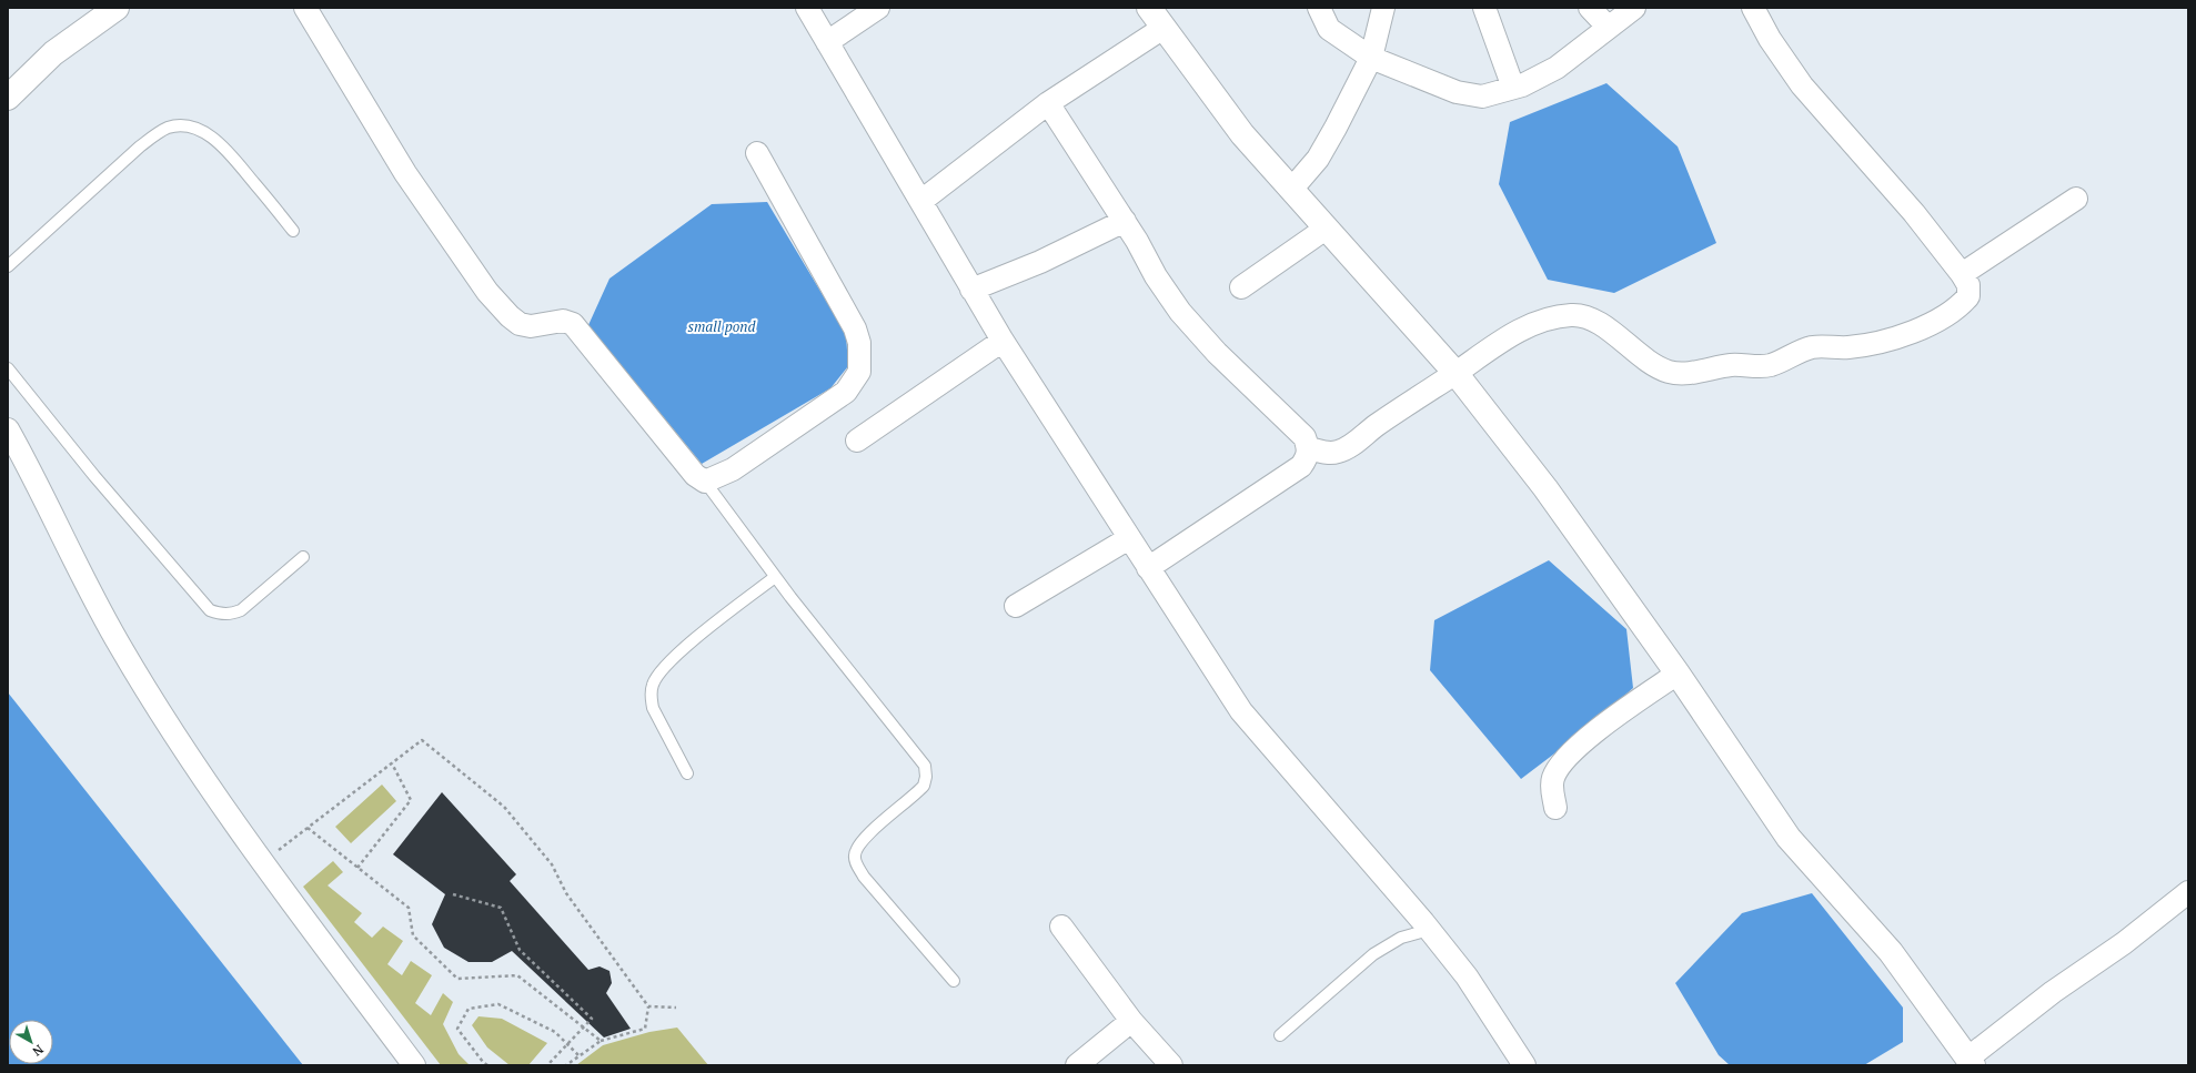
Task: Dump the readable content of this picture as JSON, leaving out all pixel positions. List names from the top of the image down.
{
  "water": ["small pond"],
  "north": "bottom right"
}
